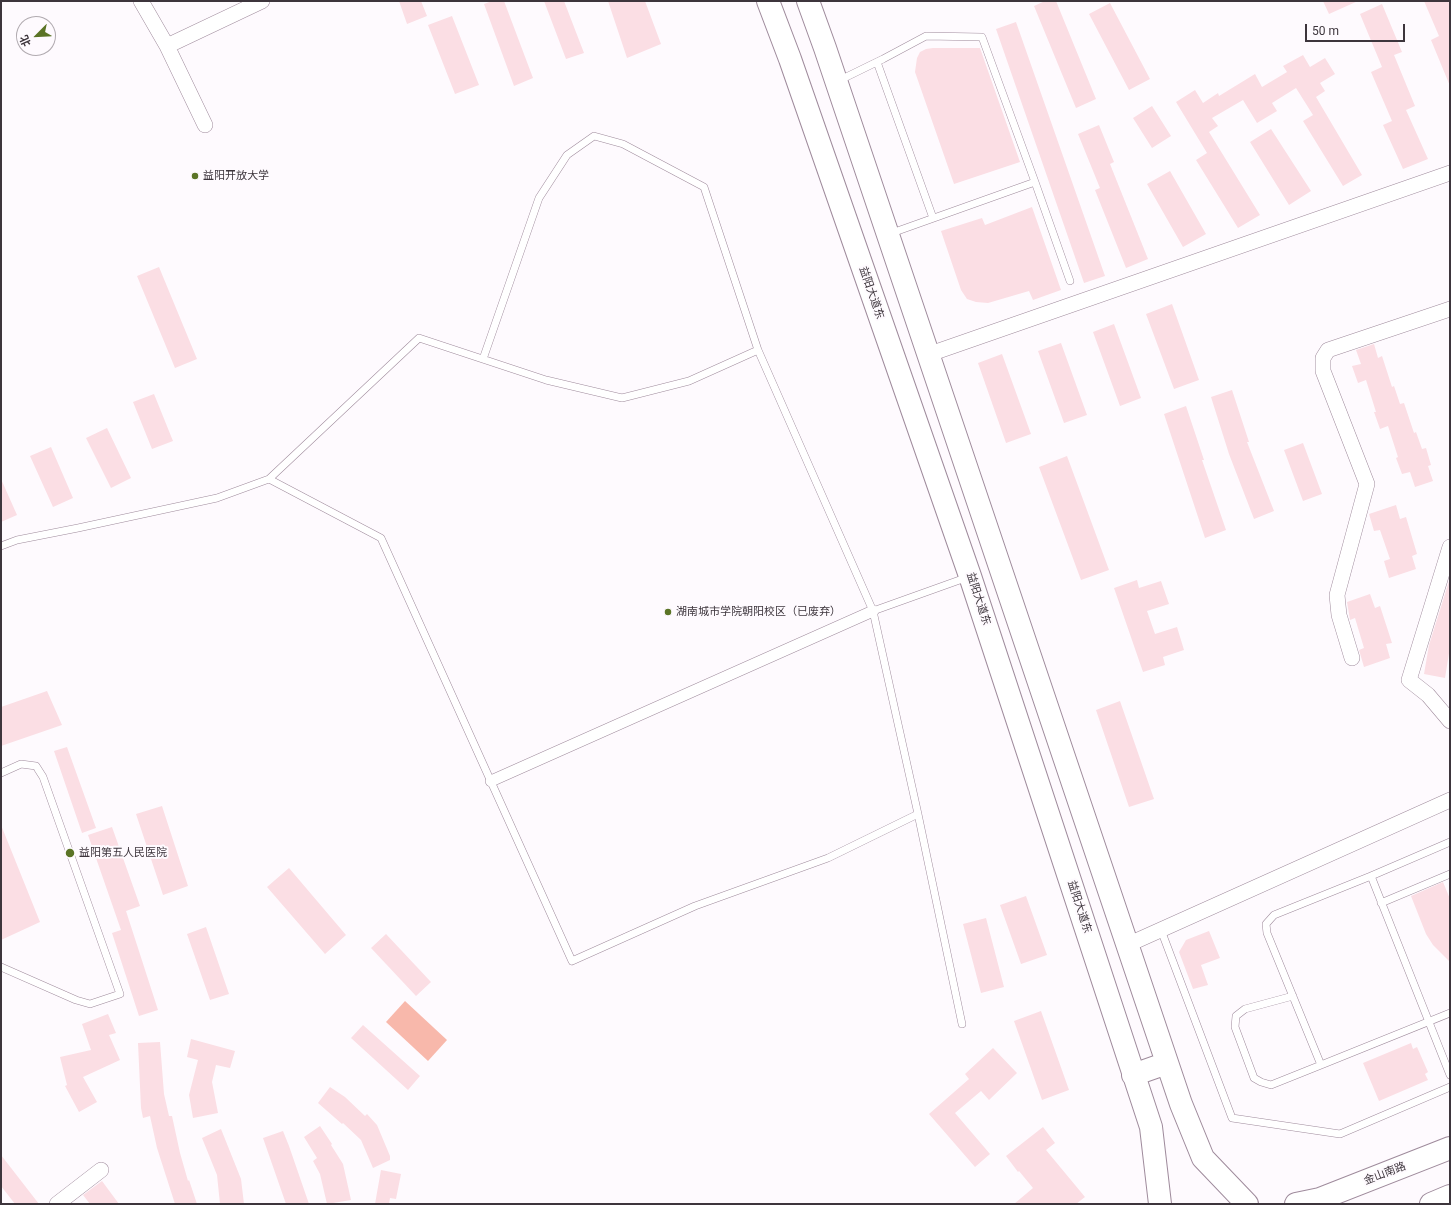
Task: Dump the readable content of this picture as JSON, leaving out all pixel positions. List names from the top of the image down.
{
  "streets": {
    "main road": ["益阳大道东", "金山南路"]
  },
  "places": ["益阳开放大学", "湖南城市学院朝阳校区（已废弃）", "益阳第五人民医院"],
  "scale_bar": "50 m",
  "north": "bottom left"
}
